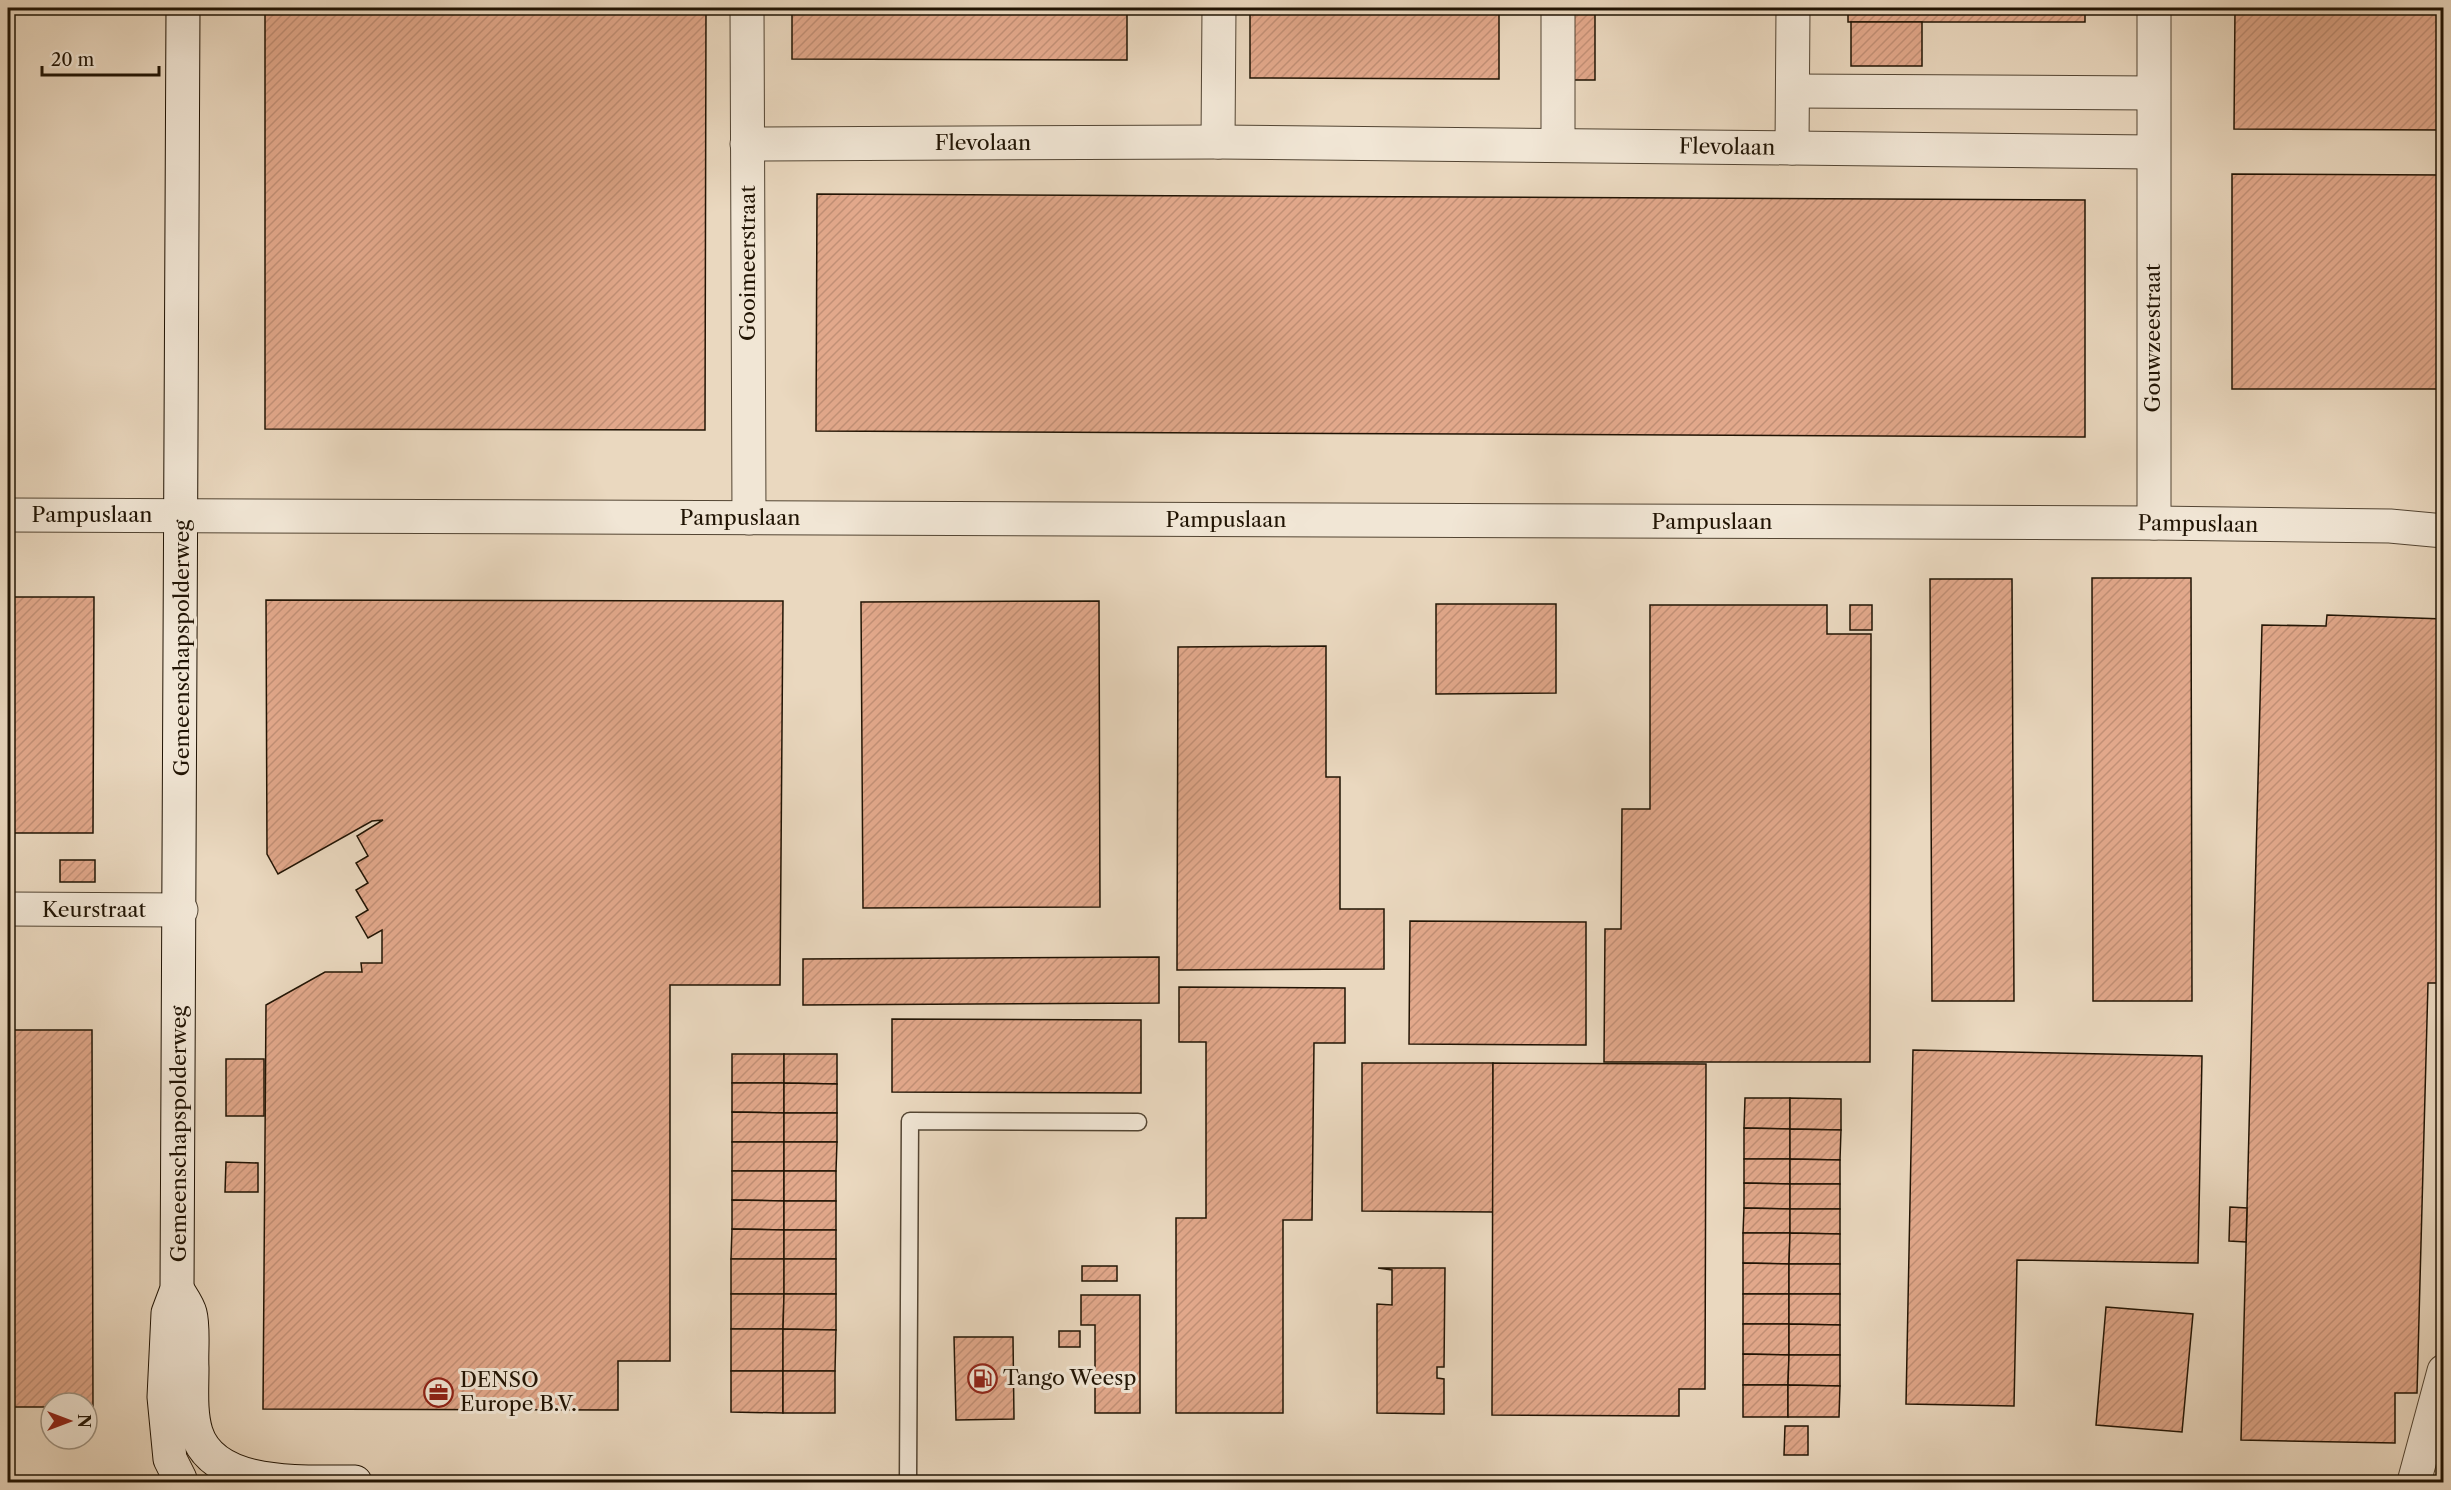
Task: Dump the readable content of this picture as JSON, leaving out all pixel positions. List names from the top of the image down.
{
  "streets": {
    "street": [
      "Flevolaan",
      "Gooimeerstraat",
      "Gouwzeestraat",
      "Pampuslaan",
      "Gemeenschapspolderweg",
      "Keurstraat"
    ]
  },
  "crossings": [
    ["Flevolaan", "Gooimeerstraat"],
    ["Gooimeerstraat", "Pampuslaan"],
    ["Gouwzeestraat", "Pampuslaan"],
    ["Pampuslaan", "Gemeenschapspolderweg"],
    ["Gemeenschapspolderweg", "Keurstraat"]
  ],
  "places": {
    "fuel station": ["Tango Weesp"],
    "office": ["DENSO Europe B.V."]
  },
  "scale_bar": "20 m",
  "north": "right"
}
